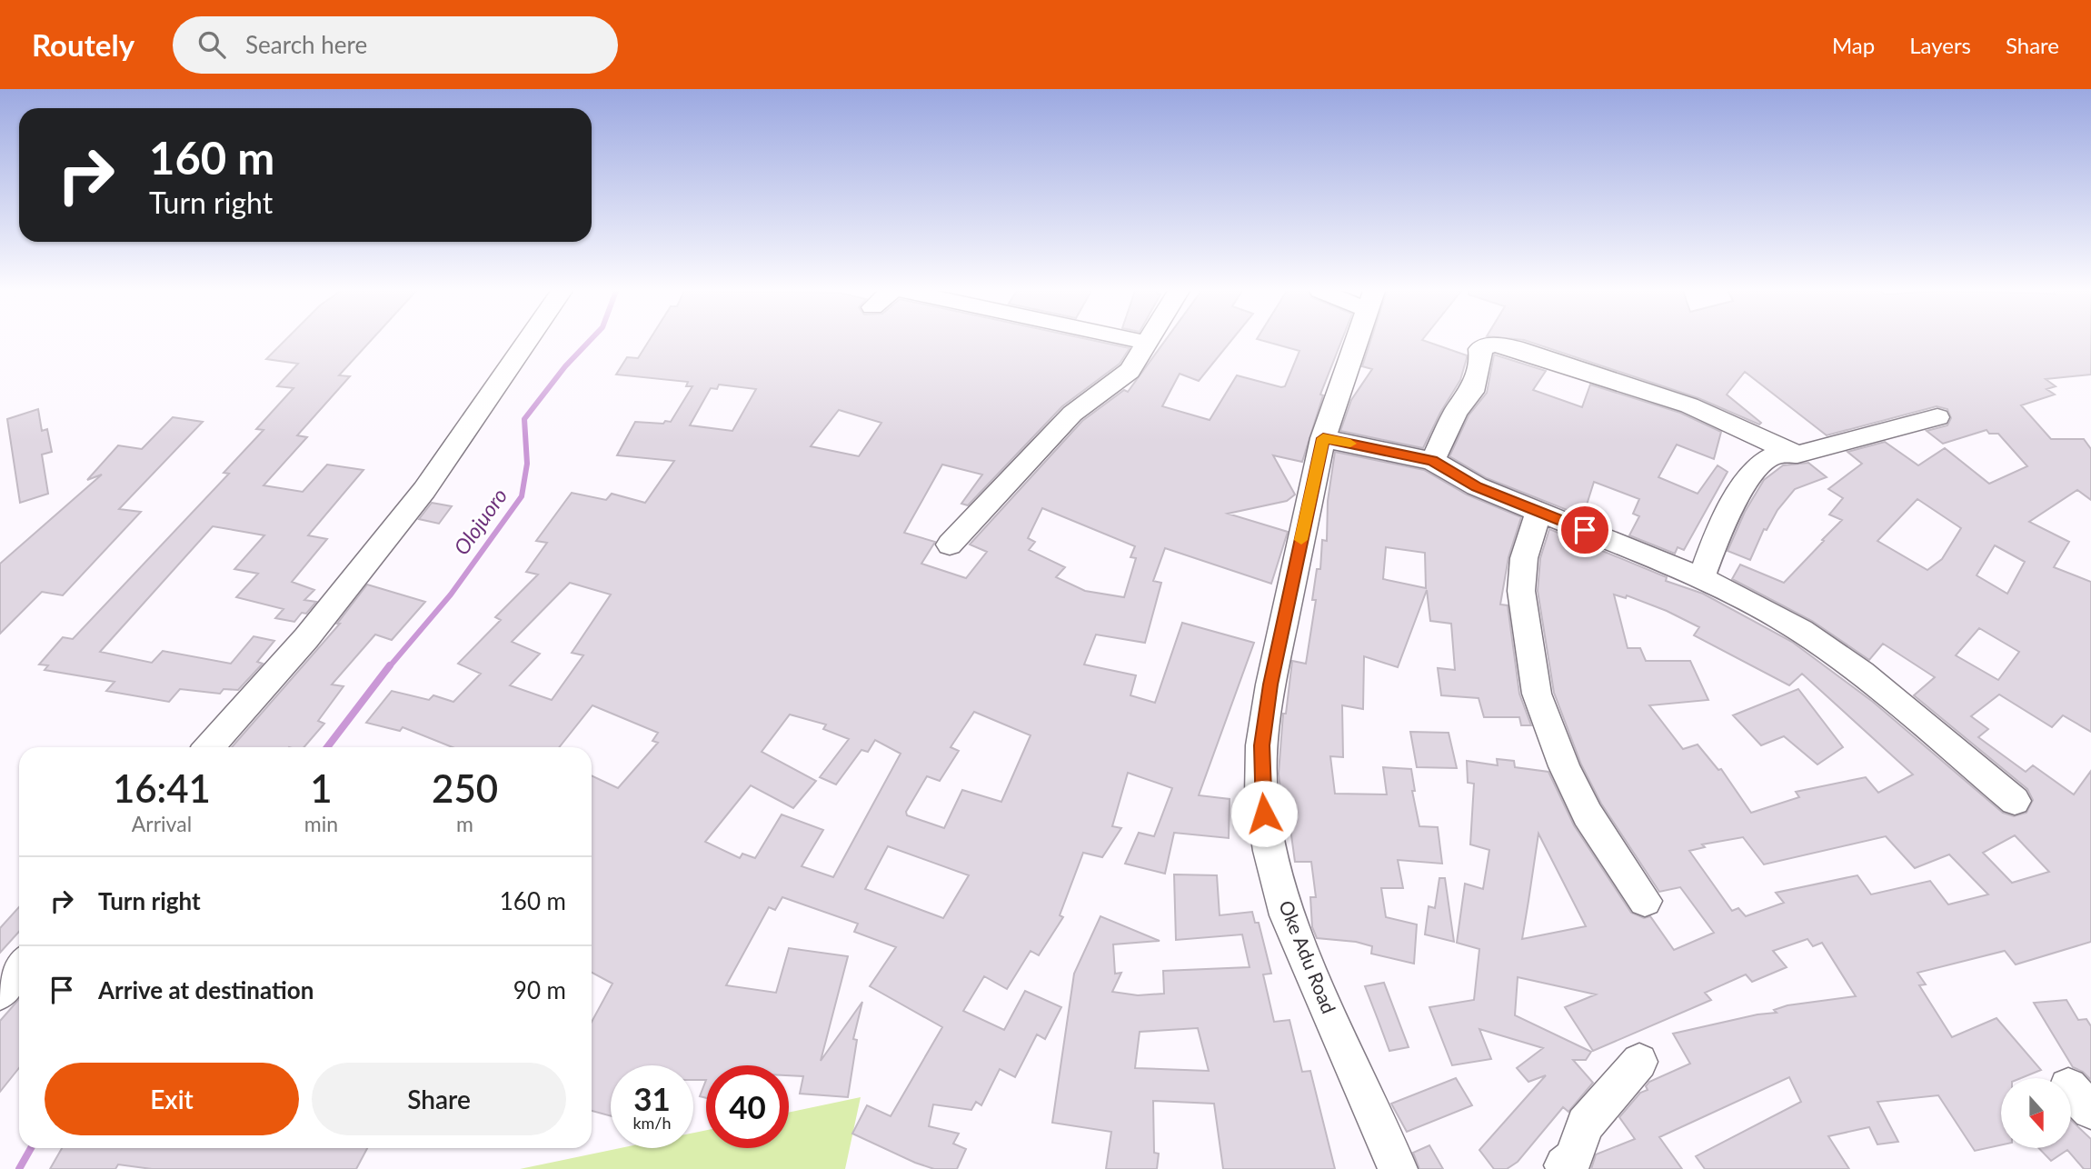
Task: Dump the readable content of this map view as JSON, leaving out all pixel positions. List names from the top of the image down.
{
  "streets": {
    "street": ["Oke Adu Road"]
  },
  "water": ["Olojuoro"],
  "north": "bottom",
  "page": {
    "header": "Routely",
    "search": "Search here",
    "nav": ["Map", "Layers", "Share"],
    "turn": ["160 m", "Turn right"],
    "eta": [
      "16:41",
      "Arrival",
      "1",
      "min",
      "250",
      "m"
    ],
    "list": [
      {
        "name": "Turn right",
        "value": "160 m"
      },
      {
        "name": "Arrive at destination",
        "value": "90 m"
      }
    ],
    "buttons": ["Exit", "Share"],
    "speed": "31 km/h",
    "limit": "40"
  }
}
